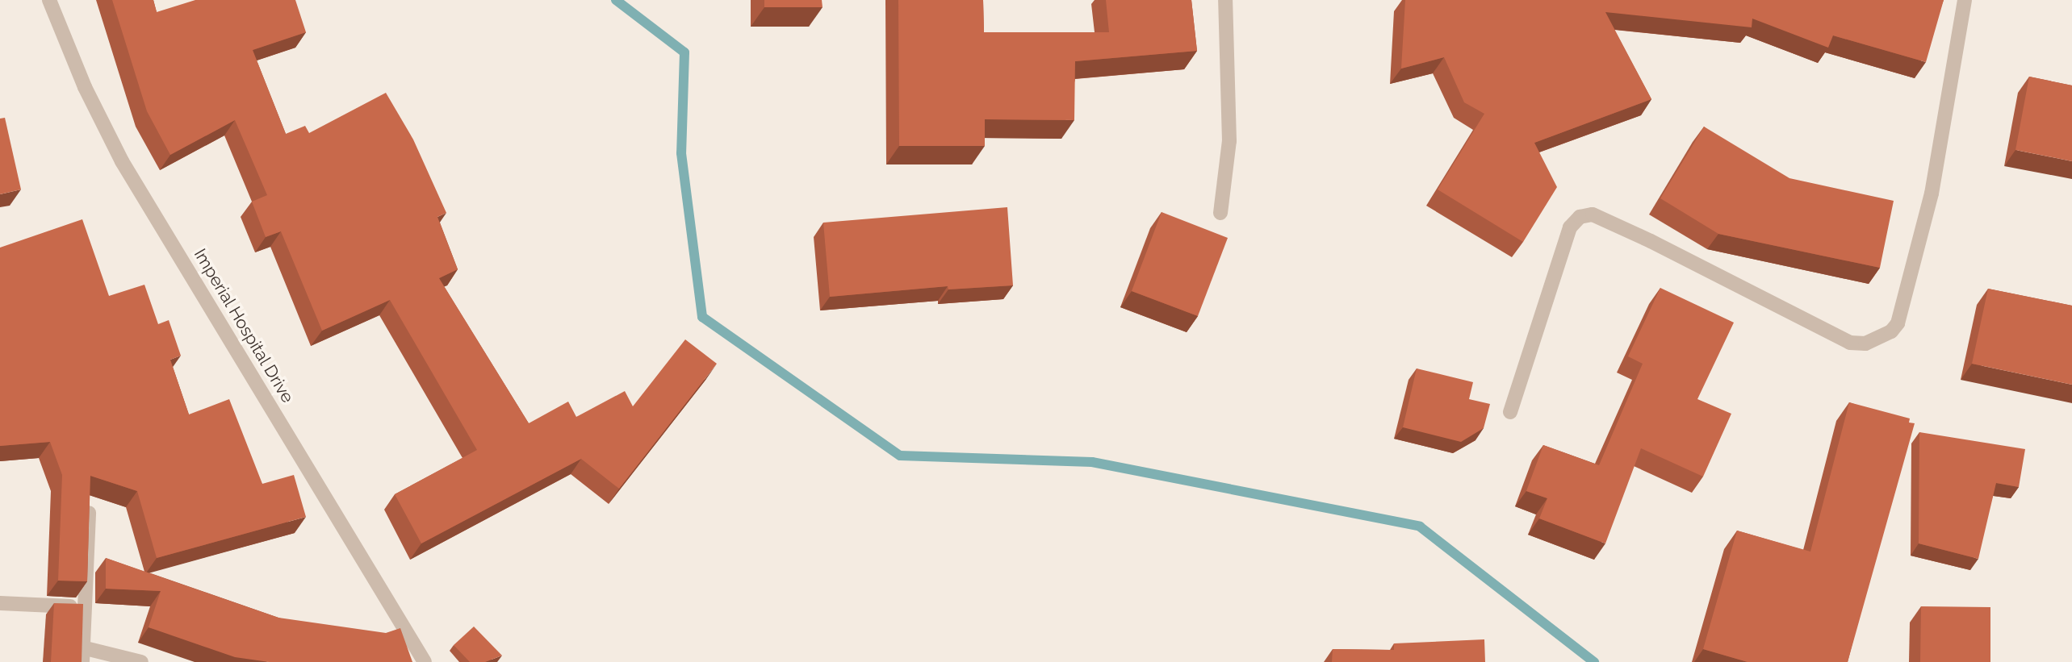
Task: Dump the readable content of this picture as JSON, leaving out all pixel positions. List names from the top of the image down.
{
  "streets": {
    "street": ["Imperial Hospital Drive"]
  }
}
